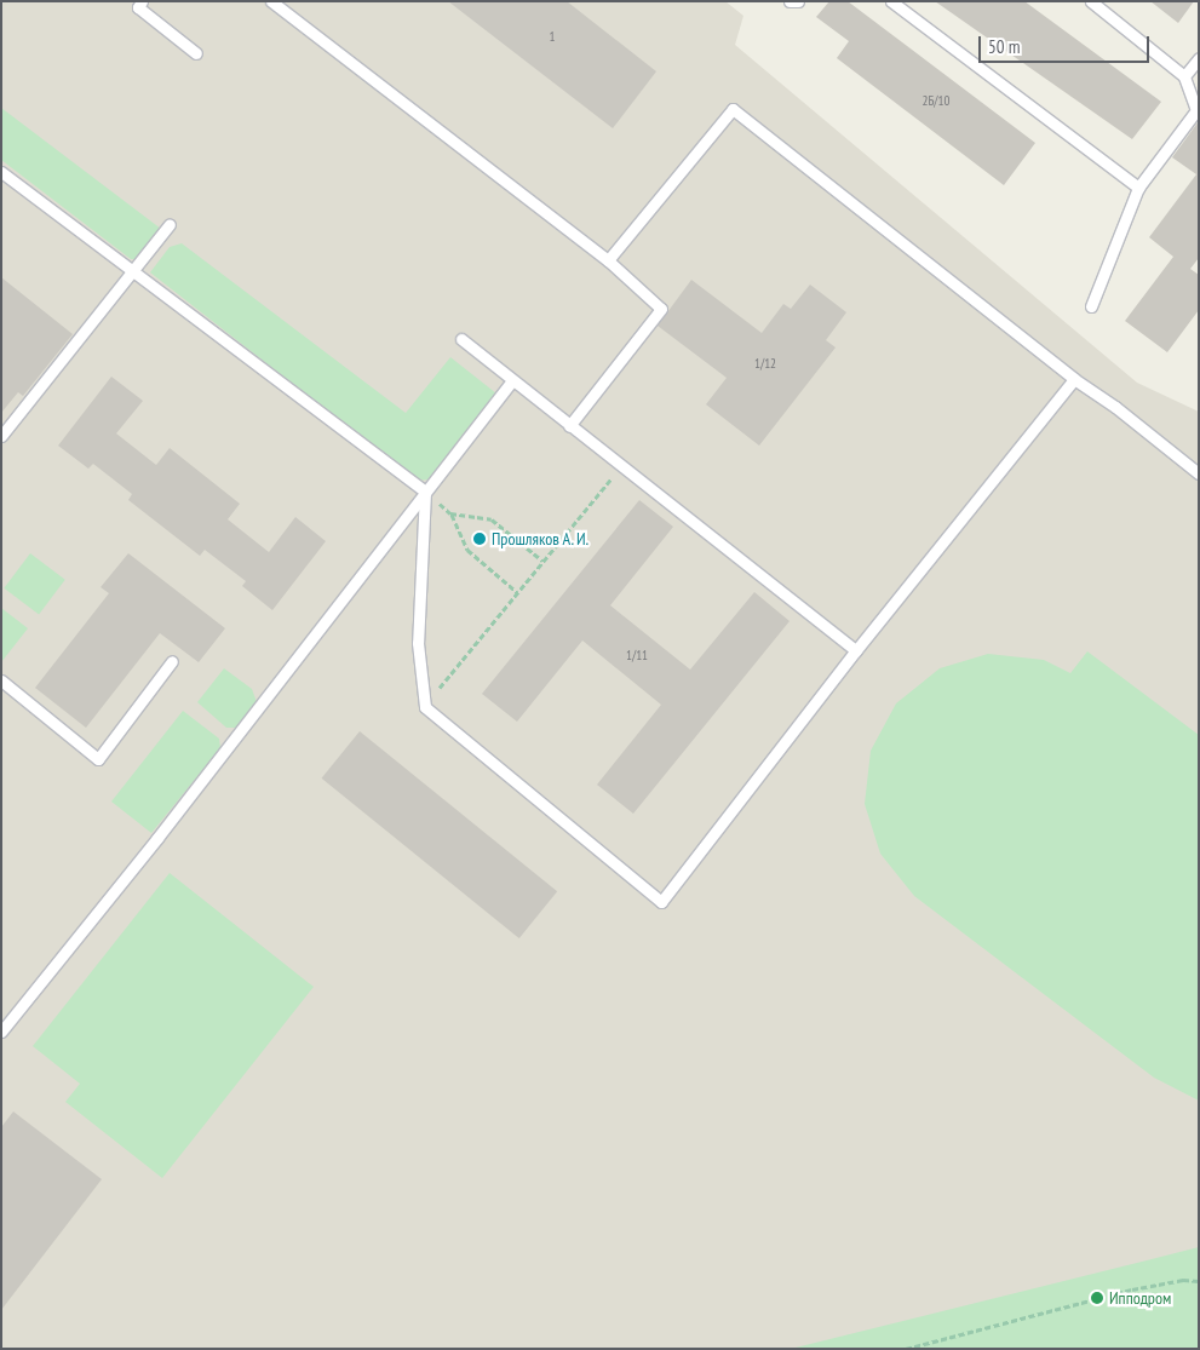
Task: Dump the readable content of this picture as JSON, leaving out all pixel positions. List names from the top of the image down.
{
  "places": ["Прошляков А. И.", "Ипподром"],
  "house_numbers": [
    "1",
    "2Б/10",
    "1/12",
    "1/11"
  ],
  "scale_bar": "50 m"
}
